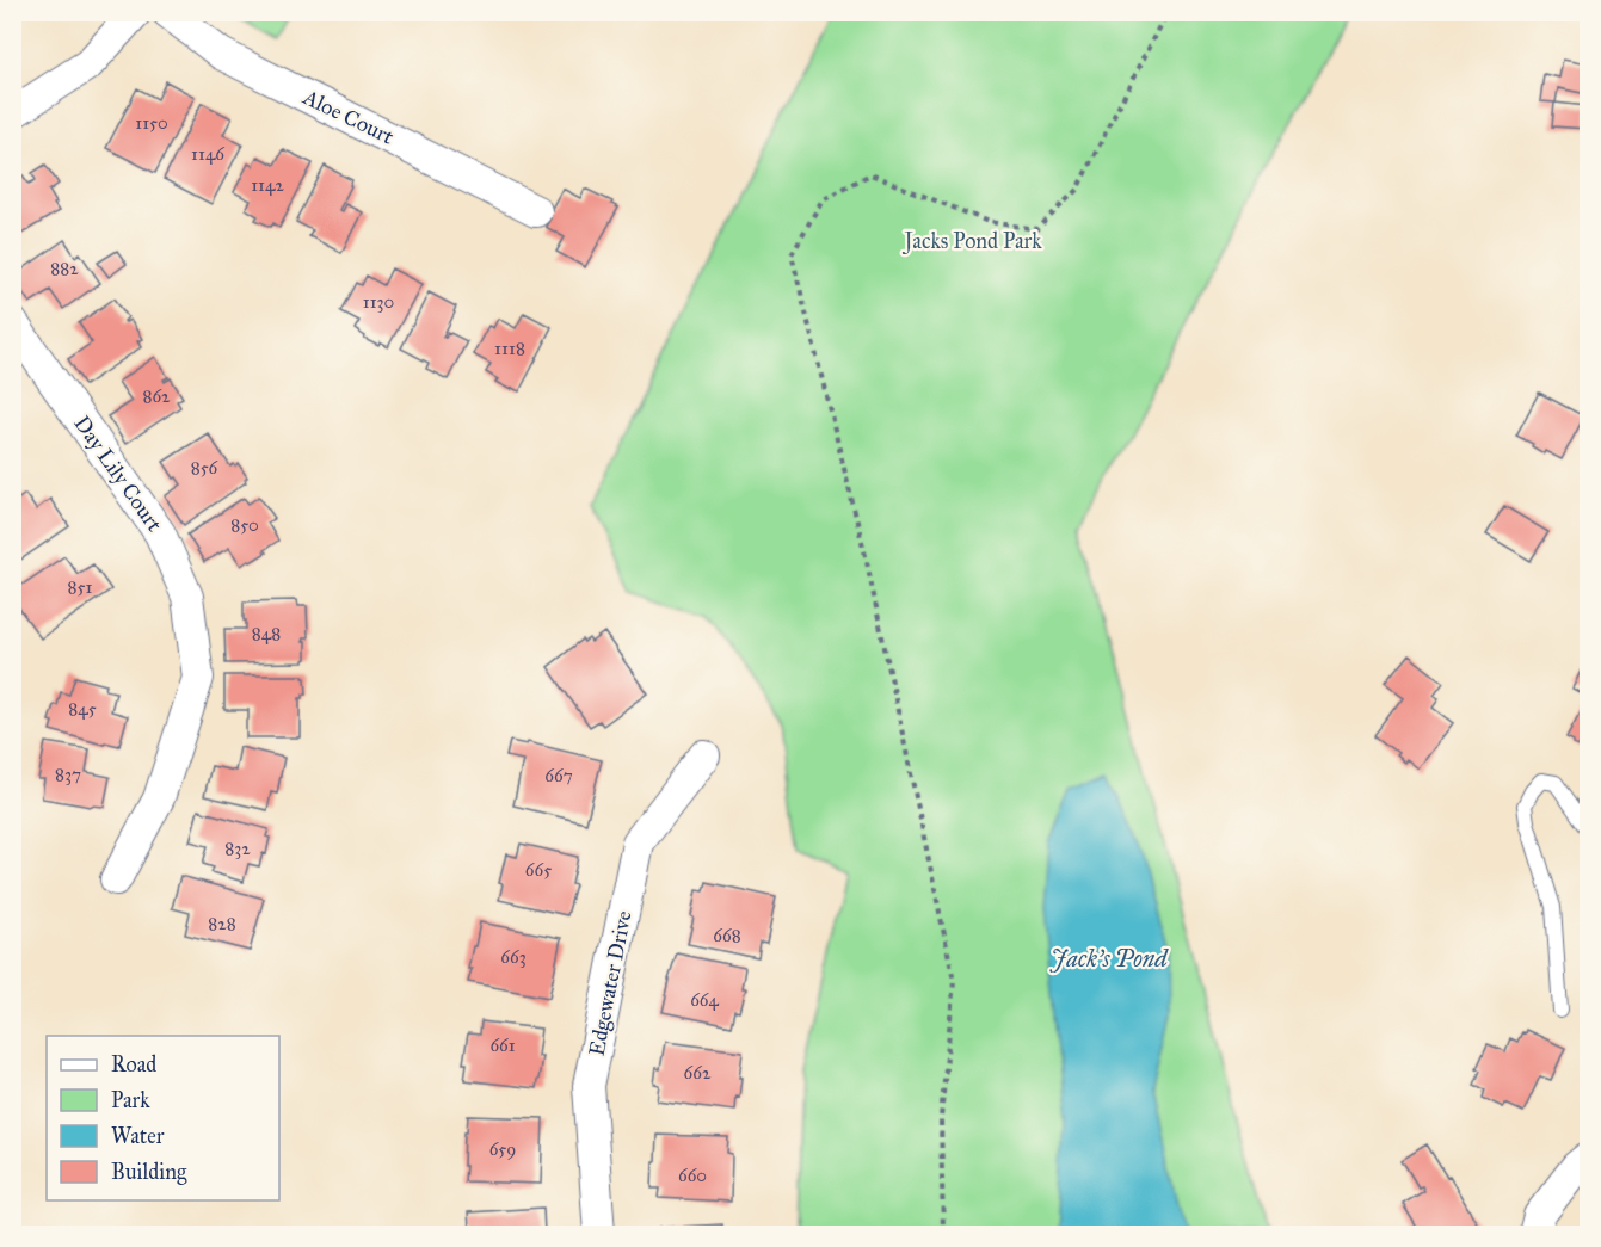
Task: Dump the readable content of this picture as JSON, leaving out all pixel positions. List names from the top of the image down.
{
  "streets": {
    "street": ["Aloe Court", "Day Lily Court", "Edgewater Drive"]
  },
  "water": ["Jack's Pond"],
  "parks": ["Jacks Pond Park"],
  "house_numbers": [
    "1150",
    "1146",
    "1142",
    "882",
    "1130",
    "1118",
    "862",
    "856",
    "850",
    "851",
    "848",
    "845",
    "837",
    "667",
    "832",
    "665",
    "828",
    "668",
    "663",
    "664",
    "661",
    "662",
    "659",
    "660"
  ],
  "legend": [
    "Road",
    "Park",
    "Water",
    "Building"
  ]
}
